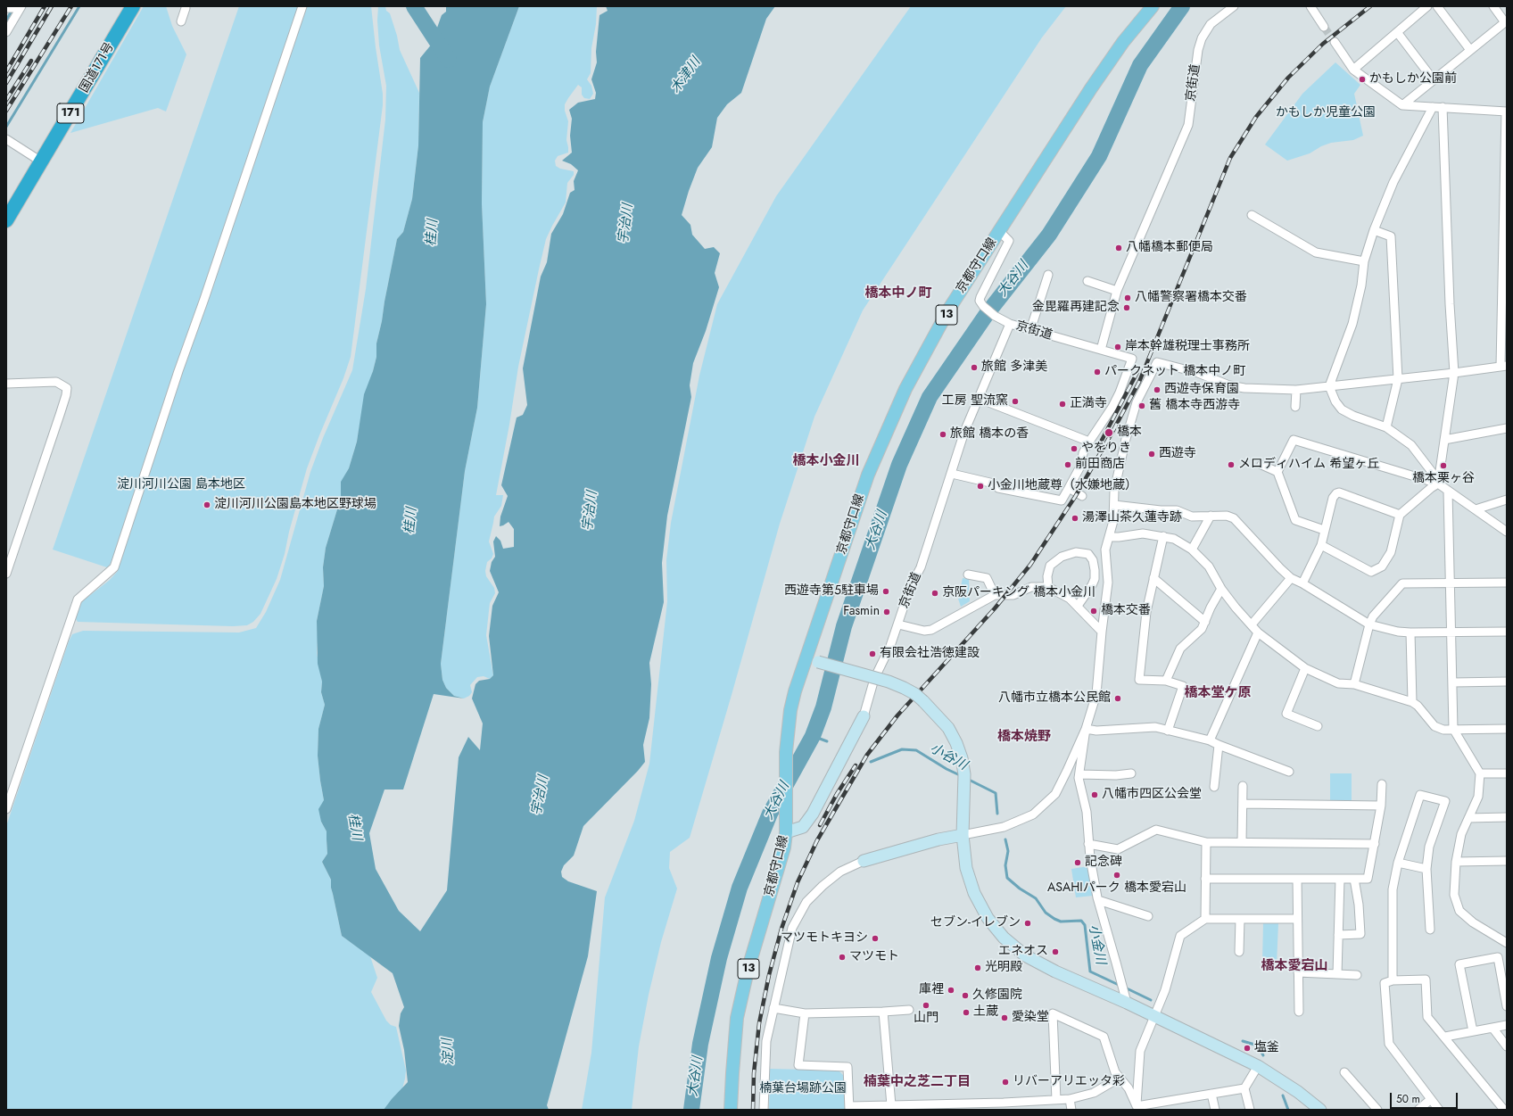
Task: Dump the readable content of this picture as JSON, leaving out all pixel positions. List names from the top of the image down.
{
  "streets": {
    "highway": ["国道171号", "171"],
    "main road": ["京都守口線", "13"],
    "street": ["京街道"]
  },
  "districts": [
    "橋本中ノ町",
    "橋本小金川",
    "橋本堂ケ原",
    "橋本焼野",
    "橋本愛宕山",
    "楠葉中之芝二丁目"
  ],
  "water": [
    "木津川",
    "宇治川",
    "桂川",
    "大谷川",
    "小谷川",
    "小金川",
    "淀川"
  ],
  "parks": ["かもしか児童公園", "淀川河川公園 島本地区", "楠葉台場跡公園"],
  "places": [
    "かもしか公園前",
    "八幡橋本郵便局",
    "八幡警察署橋本交番",
    "金毘羅再建記念",
    "岸本幹雄税理士事務所",
    "旅館 多津美",
    "パークネット 橋本中ノ町",
    "西遊寺保育園",
    "工房 聖流窯",
    "正満寺",
    "舊 橋本寺西游寺",
    "橋本",
    "旅館 橋本の香",
    "やをりき",
    "西遊寺",
    "前田商店",
    "メロディハイム 希望ヶ丘",
    "橋本栗ヶ谷",
    "小金川地蔵尊（水嫌地蔵）",
    "淀川河川公園島本地区野球場",
    "湯澤山茶久蓮寺跡",
    "西遊寺第５駐車場",
    "京阪パーキング 橋本小金川",
    "橋本交番",
    "Fasmin",
    "有限会社浩徳建設",
    "八幡市立橋本公民館",
    "八幡市四区公会堂",
    "記念碑",
    "ASAHIパーク 橋本愛宕山",
    "セブン-イレブン",
    "マツモトキヨシ",
    "エネオス",
    "マツモト",
    "光明殿",
    "庫裡",
    "久修園院",
    "山門",
    "土蔵",
    "愛染堂",
    "塩釜",
    "リバーアリエッタ彩"
  ],
  "scale_bar": "50 m"
}
